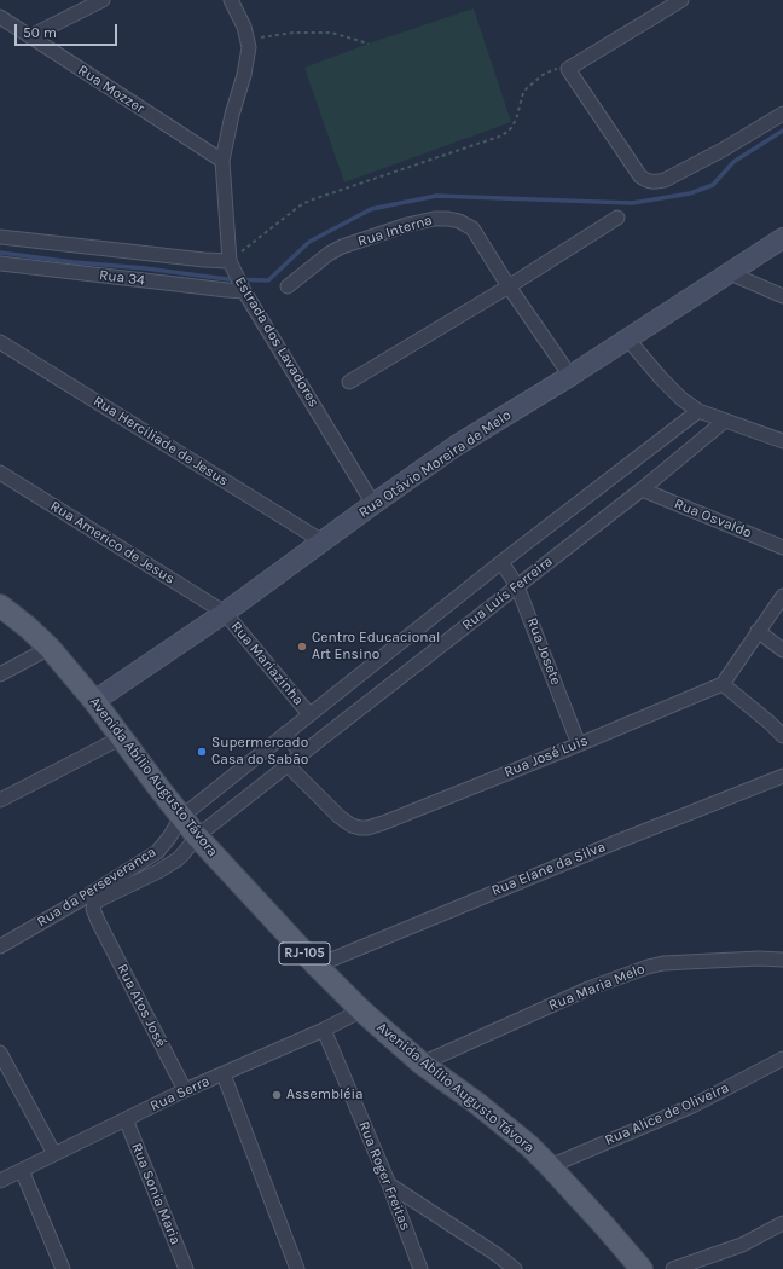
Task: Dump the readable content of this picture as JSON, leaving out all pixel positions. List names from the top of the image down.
{
  "streets": {
    "main road": ["Avenida Abílio Augusto Távora", "RJ-105"],
    "street": [
      "Rua Mozzer",
      "Rua Interna",
      "Rua 34",
      "Estrada dos Lavadores",
      "Rua Herciliade de Jesus",
      "Rua Otávio Moreira de Melo",
      "Rua Osvaldo",
      "Rua Americo de Jesus",
      "Rua Luís Ferreira",
      "Rua Josete",
      "Rua Mariazinha",
      "Rua José Luis",
      "Rua Elane da Silva",
      "Rua da Perseveranca",
      "Rua Maria Melo",
      "Rua Atos José",
      "Rua Serra",
      "Rua Alice de Oliveira",
      "Rua Roger Freitas",
      "Rua Sonia Maria"
    ]
  },
  "crossings": [
    ["Rua Mozzer", "Estrada dos Lavadores"],
    ["Rua Interna", "Rua Otávio Moreira de Melo"],
    ["Rua 34", "Estrada dos Lavadores"],
    ["Estrada dos Lavadores", "Rua Otávio Moreira de Melo"],
    ["Rua Herciliade de Jesus", "Rua Otávio Moreira de Melo"],
    ["Rua Otávio Moreira de Melo", "Rua Americo de Jesus"],
    ["Rua Otávio Moreira de Melo", "Rua Mariazinha"],
    ["Rua Otávio Moreira de Melo", "Avenida Abílio Augusto Távora"],
    ["Rua Osvaldo", "Rua Luís Ferreira"],
    ["Rua Americo de Jesus", "Rua Mariazinha"],
    ["Rua Luís Ferreira", "Rua Josete"],
    ["Rua Luís Ferreira", "Rua Mariazinha"],
    ["Rua Luís Ferreira", "Rua José Luis"],
    ["Rua Luís Ferreira", "Avenida Abílio Augusto Távora"],
    ["Rua Luís Ferreira", "Rua da Perseveranca"],
    ["Rua Luís Ferreira", "Rua Atos José"],
    ["Rua Josete", "Rua José Luis"],
    ["Avenida Abílio Augusto Távora", "Rua Elane da Silva"],
    ["Avenida Abílio Augusto Távora", "Rua da Perseveranca"],
    ["Avenida Abílio Augusto Távora", "Rua Maria Melo"],
    ["Avenida Abílio Augusto Távora", "Rua Serra"],
    ["Avenida Abílio Augusto Távora", "Rua Alice de Oliveira"],
    ["Rua Atos José", "Rua Serra"],
    ["Rua Serra", "Rua Roger Freitas"],
    ["Rua Serra", "Rua Sonia Maria"]
  ],
  "places": ["Centro Educacional Art Ensino", "Supermercado Casa do Sabão", "Assembléia"],
  "scale_bar": "50 m"
}
